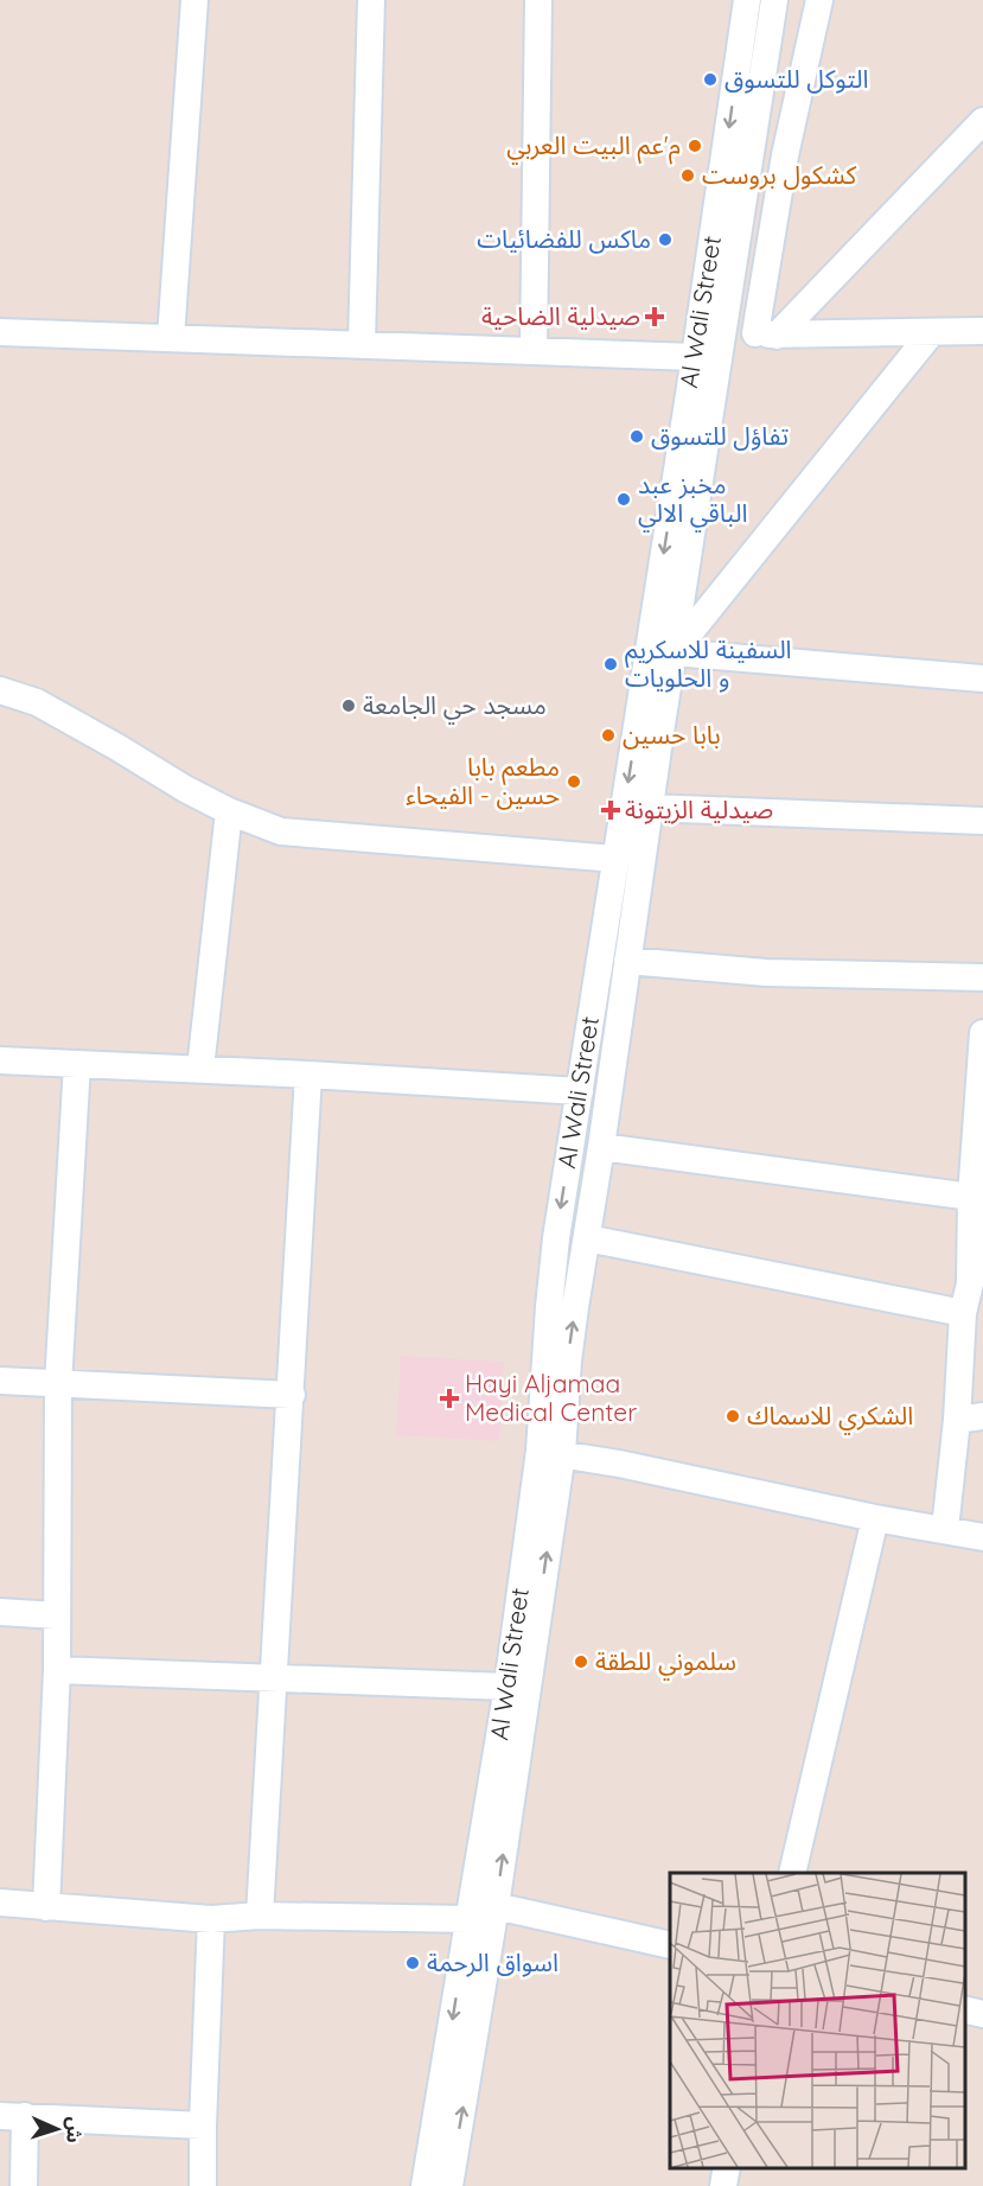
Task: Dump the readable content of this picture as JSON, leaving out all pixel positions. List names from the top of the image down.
{
  "streets": {
    "street": ["Al Wali Street"]
  },
  "places": {
    "other": [
      "التوكل للتسوق",
      "م'عم البيت العربي",
      "كشكول بروست",
      "ماكس للفضائيات",
      "تفاؤل للتسوق",
      "مخبز عبد الباقي الالي",
      "السفينة للاسكريم و الحلويات",
      "مسجد حي الجامعة",
      "بابا حسين",
      "مطعم بابا حسين - الفيحاء",
      "الشكري للاسماك",
      "سلموني للطقة",
      "اسواق الرحمة"
    ],
    "health": ["صيدلية الضاحية", "صيدلية الزيتونة", "Hayi Aljamaa Medical Center"]
  },
  "north": "right"
}
